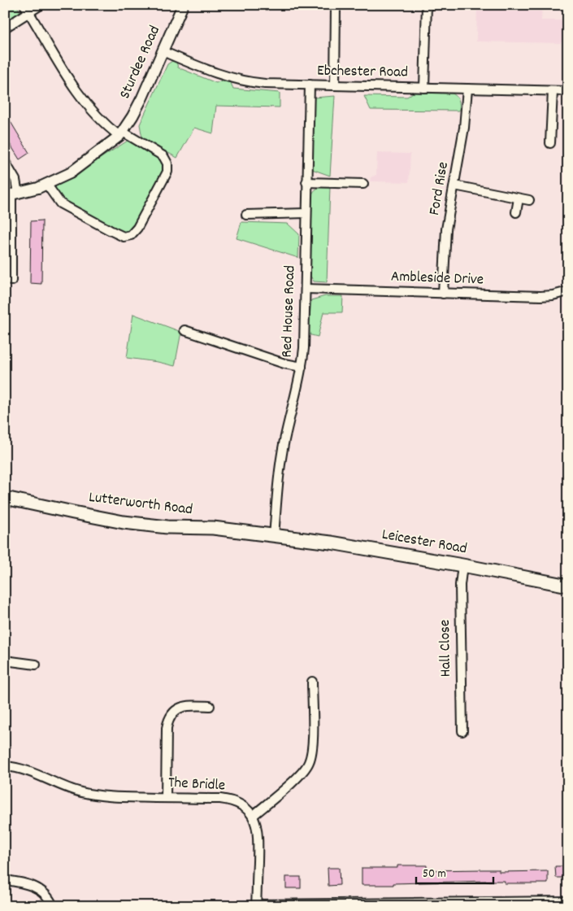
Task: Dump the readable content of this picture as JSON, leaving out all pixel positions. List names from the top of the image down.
{
  "streets": {
    "main road": ["Lutterworth Road", "Leicester Road"],
    "street": [
      "Sturdee Road",
      "Ebchester Road",
      "Ford Rise",
      "Ambleside Drive",
      "Red House Road",
      "Hall Close",
      "The Bridle"
    ]
  },
  "crossings": [
    ["Sturdee Road", "Ebchester Road"],
    ["Ebchester Road", "Ford Rise"],
    ["Ebchester Road", "Red House Road"],
    ["Ford Rise", "Ambleside Drive"],
    ["Ambleside Drive", "Red House Road"],
    ["Red House Road", "Lutterworth Road"],
    ["Red House Road", "Leicester Road"],
    ["Lutterworth Road", "Leicester Road"],
    ["Leicester Road", "Hall Close"]
  ],
  "scale_bar": "50 m"
}
